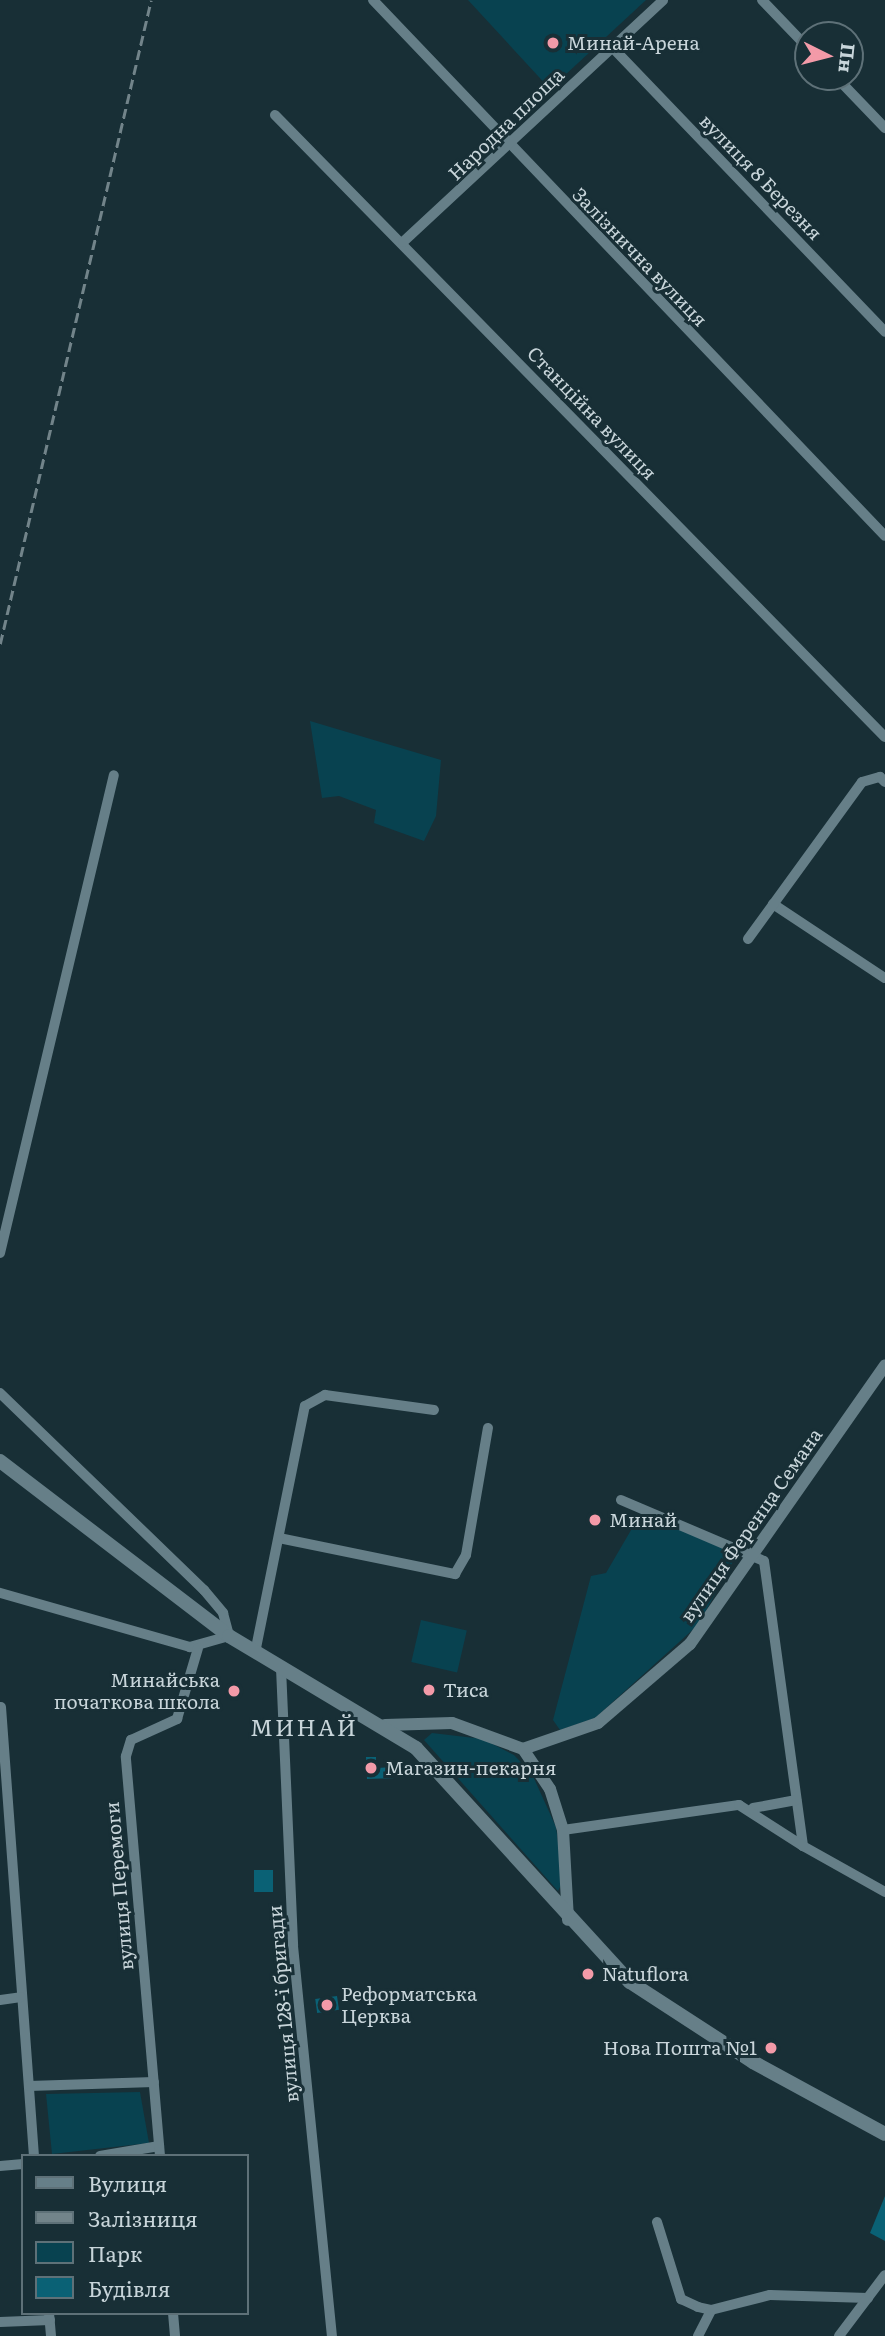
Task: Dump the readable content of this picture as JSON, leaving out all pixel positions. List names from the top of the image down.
{
  "streets": {
    "street": [
      "Народна площа",
      "вулиця 8 Березня",
      "Залізнична вулиця",
      "Станційна вулиця",
      "вулиця Ференца Семана",
      "вулиця Перемоги",
      "вулиця 128-ї бригади"
    ]
  },
  "crossings": [
    ["Народна площа", "вулиця 8 Березня"],
    ["Народна площа", "Залізнична вулиця"],
    ["Народна площа", "Станційна вулиця"]
  ],
  "districts": ["МИНАЙ"],
  "places": [
    "Минай-Арена",
    "Минай",
    "Тиса",
    "Минайська початкова школа",
    "Магазин-пекарня",
    "Natuflora",
    "Реформатська Церква",
    "Нова Пошта №1"
  ],
  "legend": [
    "Вулиця",
    "Залізниця",
    "Парк",
    "Будівля"
  ],
  "north": "right"
}
